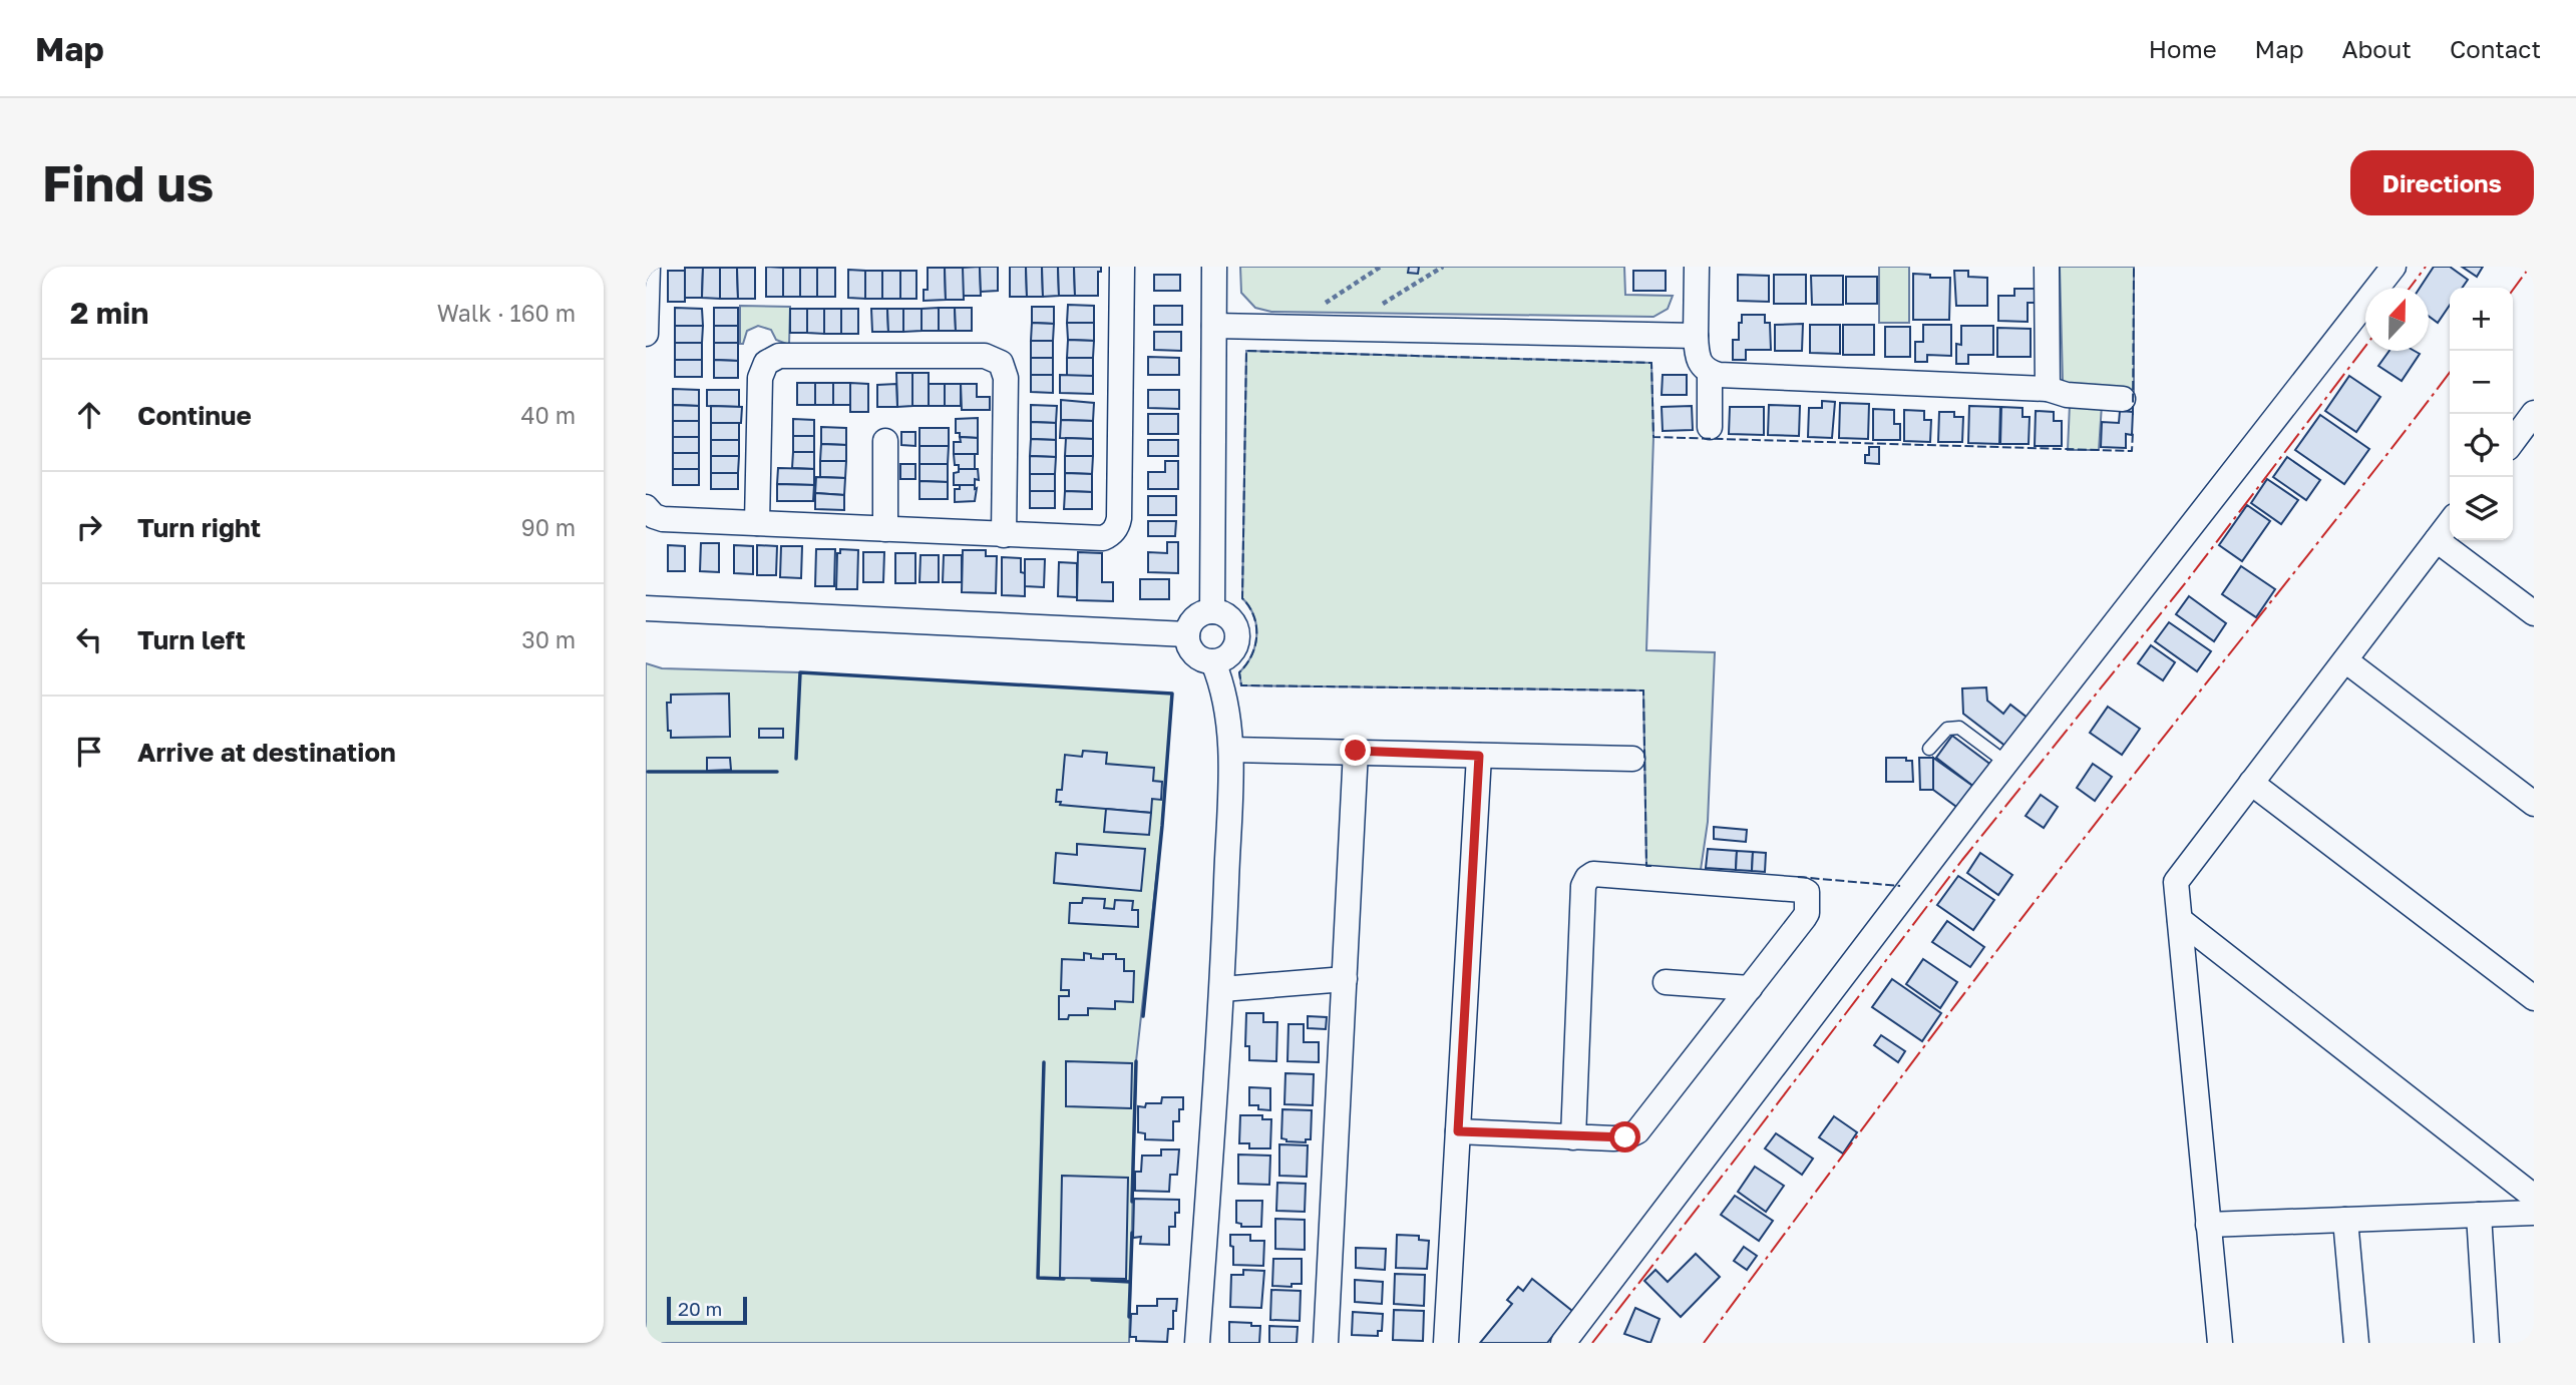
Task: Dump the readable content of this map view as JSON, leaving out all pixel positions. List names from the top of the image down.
{
  "scale_bar": "20 m",
  "north": "top",
  "page": {
    "header": "Map",
    "nav": [
      "Home",
      "Map",
      "About",
      "Contact"
    ],
    "buttons": "Directions",
    "title": "Find us",
    "heading": ["2 min", "Walk · 160 m"],
    "map_buttons": ["+", "−"],
    "list": [
      ["Continue", "40 m"],
      ["Turn right", "90 m"],
      ["Turn left", "30 m"],
      "Arrive at destination"
    ],
    "scale": "20 m"
  }
}
